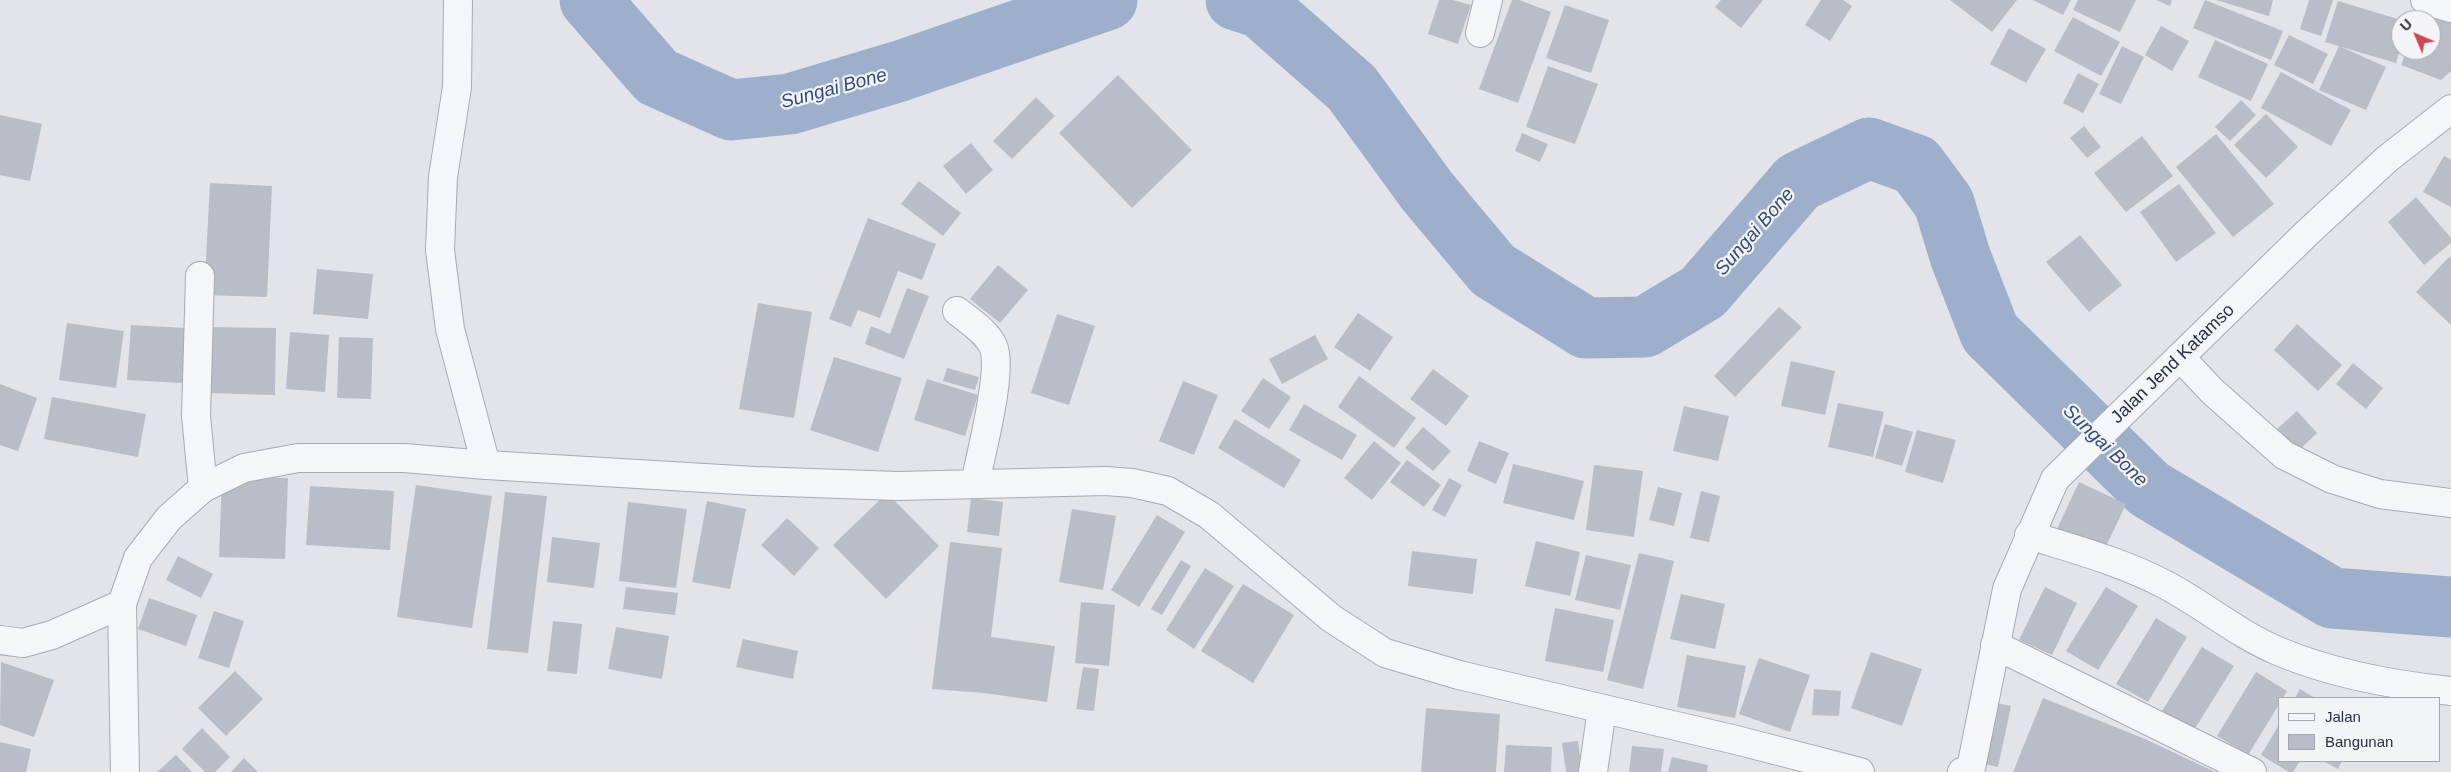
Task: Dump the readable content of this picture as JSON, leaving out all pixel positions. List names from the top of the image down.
{
  "streets": {
    "street": ["Jalan Jend Katamso"]
  },
  "water": ["Sungai Bone"],
  "legend": ["Jalan", "Bangunan"],
  "north": "top left"
}
